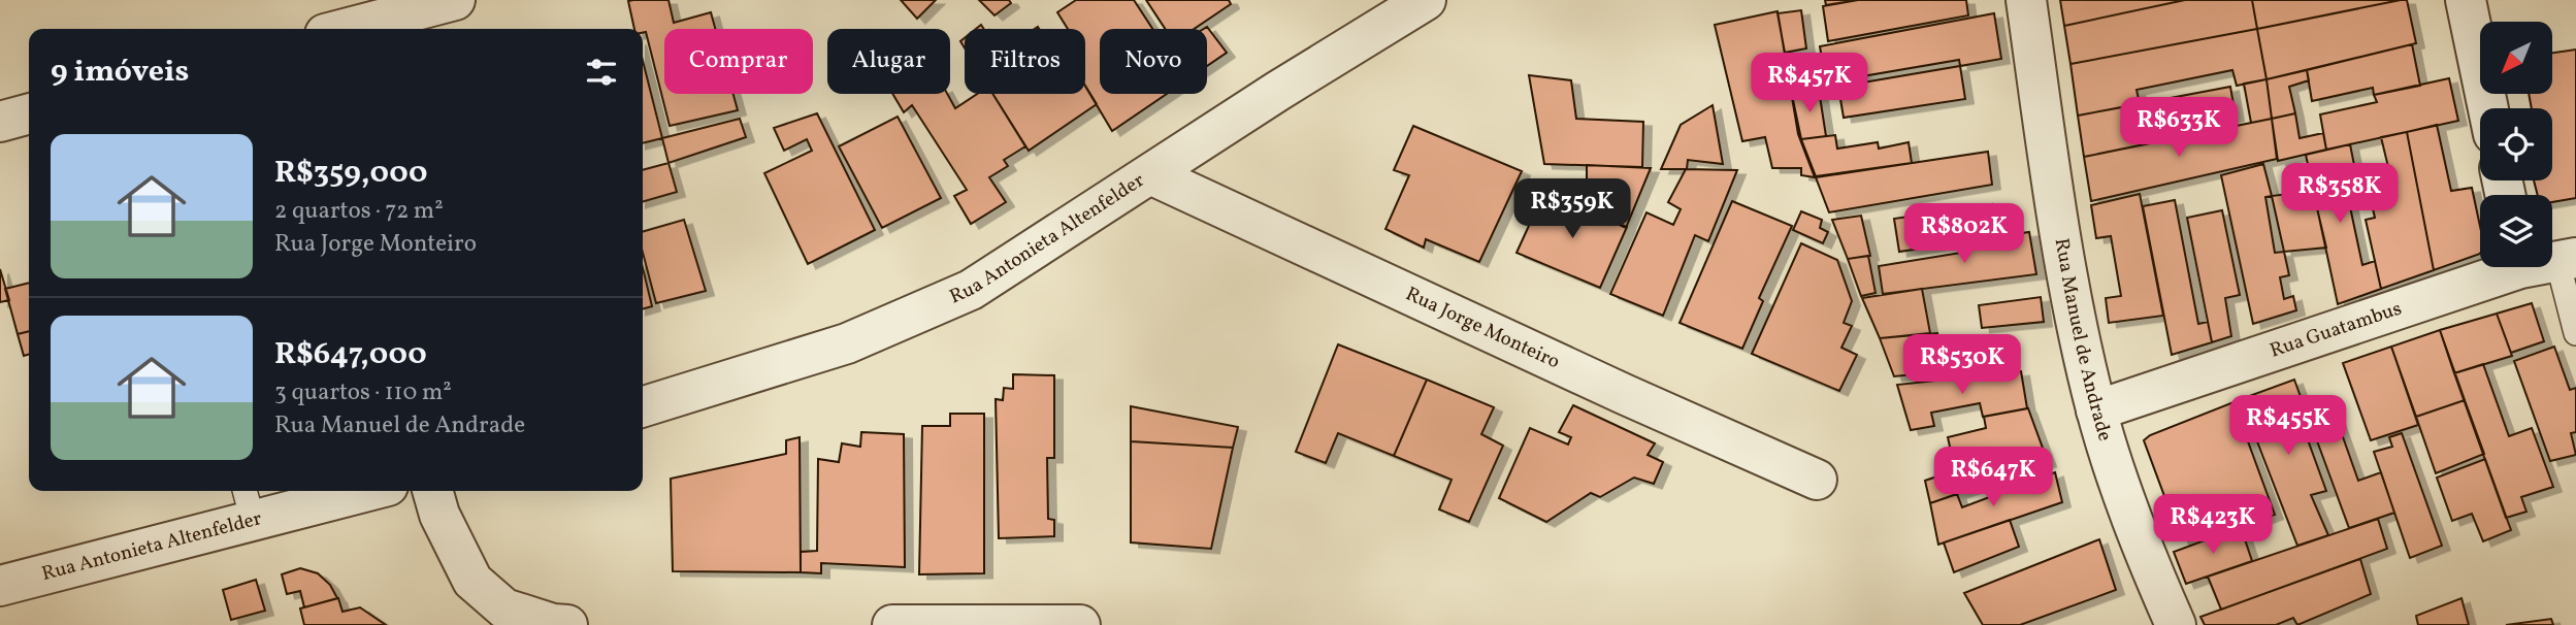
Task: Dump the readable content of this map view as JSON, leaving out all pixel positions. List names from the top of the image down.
{
  "streets": {
    "street": [
      "Rua Antonieta Altenfelder",
      "Rua Jorge Monteiro",
      "Rua Guatambus",
      "Rua Manuel de Andrade"
    ]
  },
  "crossings": [
    ["Rua Antonieta Altenfelder", "Rua Jorge Monteiro"],
    ["Rua Guatambus", "Rua Manuel de Andrade"]
  ],
  "north": "bottom left",
  "page": {
    "chip": [
      "Comprar",
      "Alugar",
      "Filtros",
      "Novo"
    ],
    "heading": "9 imóveis",
    "price": [
      "R$457K",
      "R$633K",
      "R$358K",
      "R$359K",
      "R$802K",
      "R$530K",
      "R$455K",
      "R$647K",
      "R$423K"
    ],
    "list": [
      {
        "name": "R$359,000",
        "note": "2 quartos · 72 m² · Rua Jorge Monteiro"
      },
      {
        "name": "R$647,000",
        "note": "3 quartos · 110 m² · Rua Manuel de Andrade"
      }
    ]
  }
}
